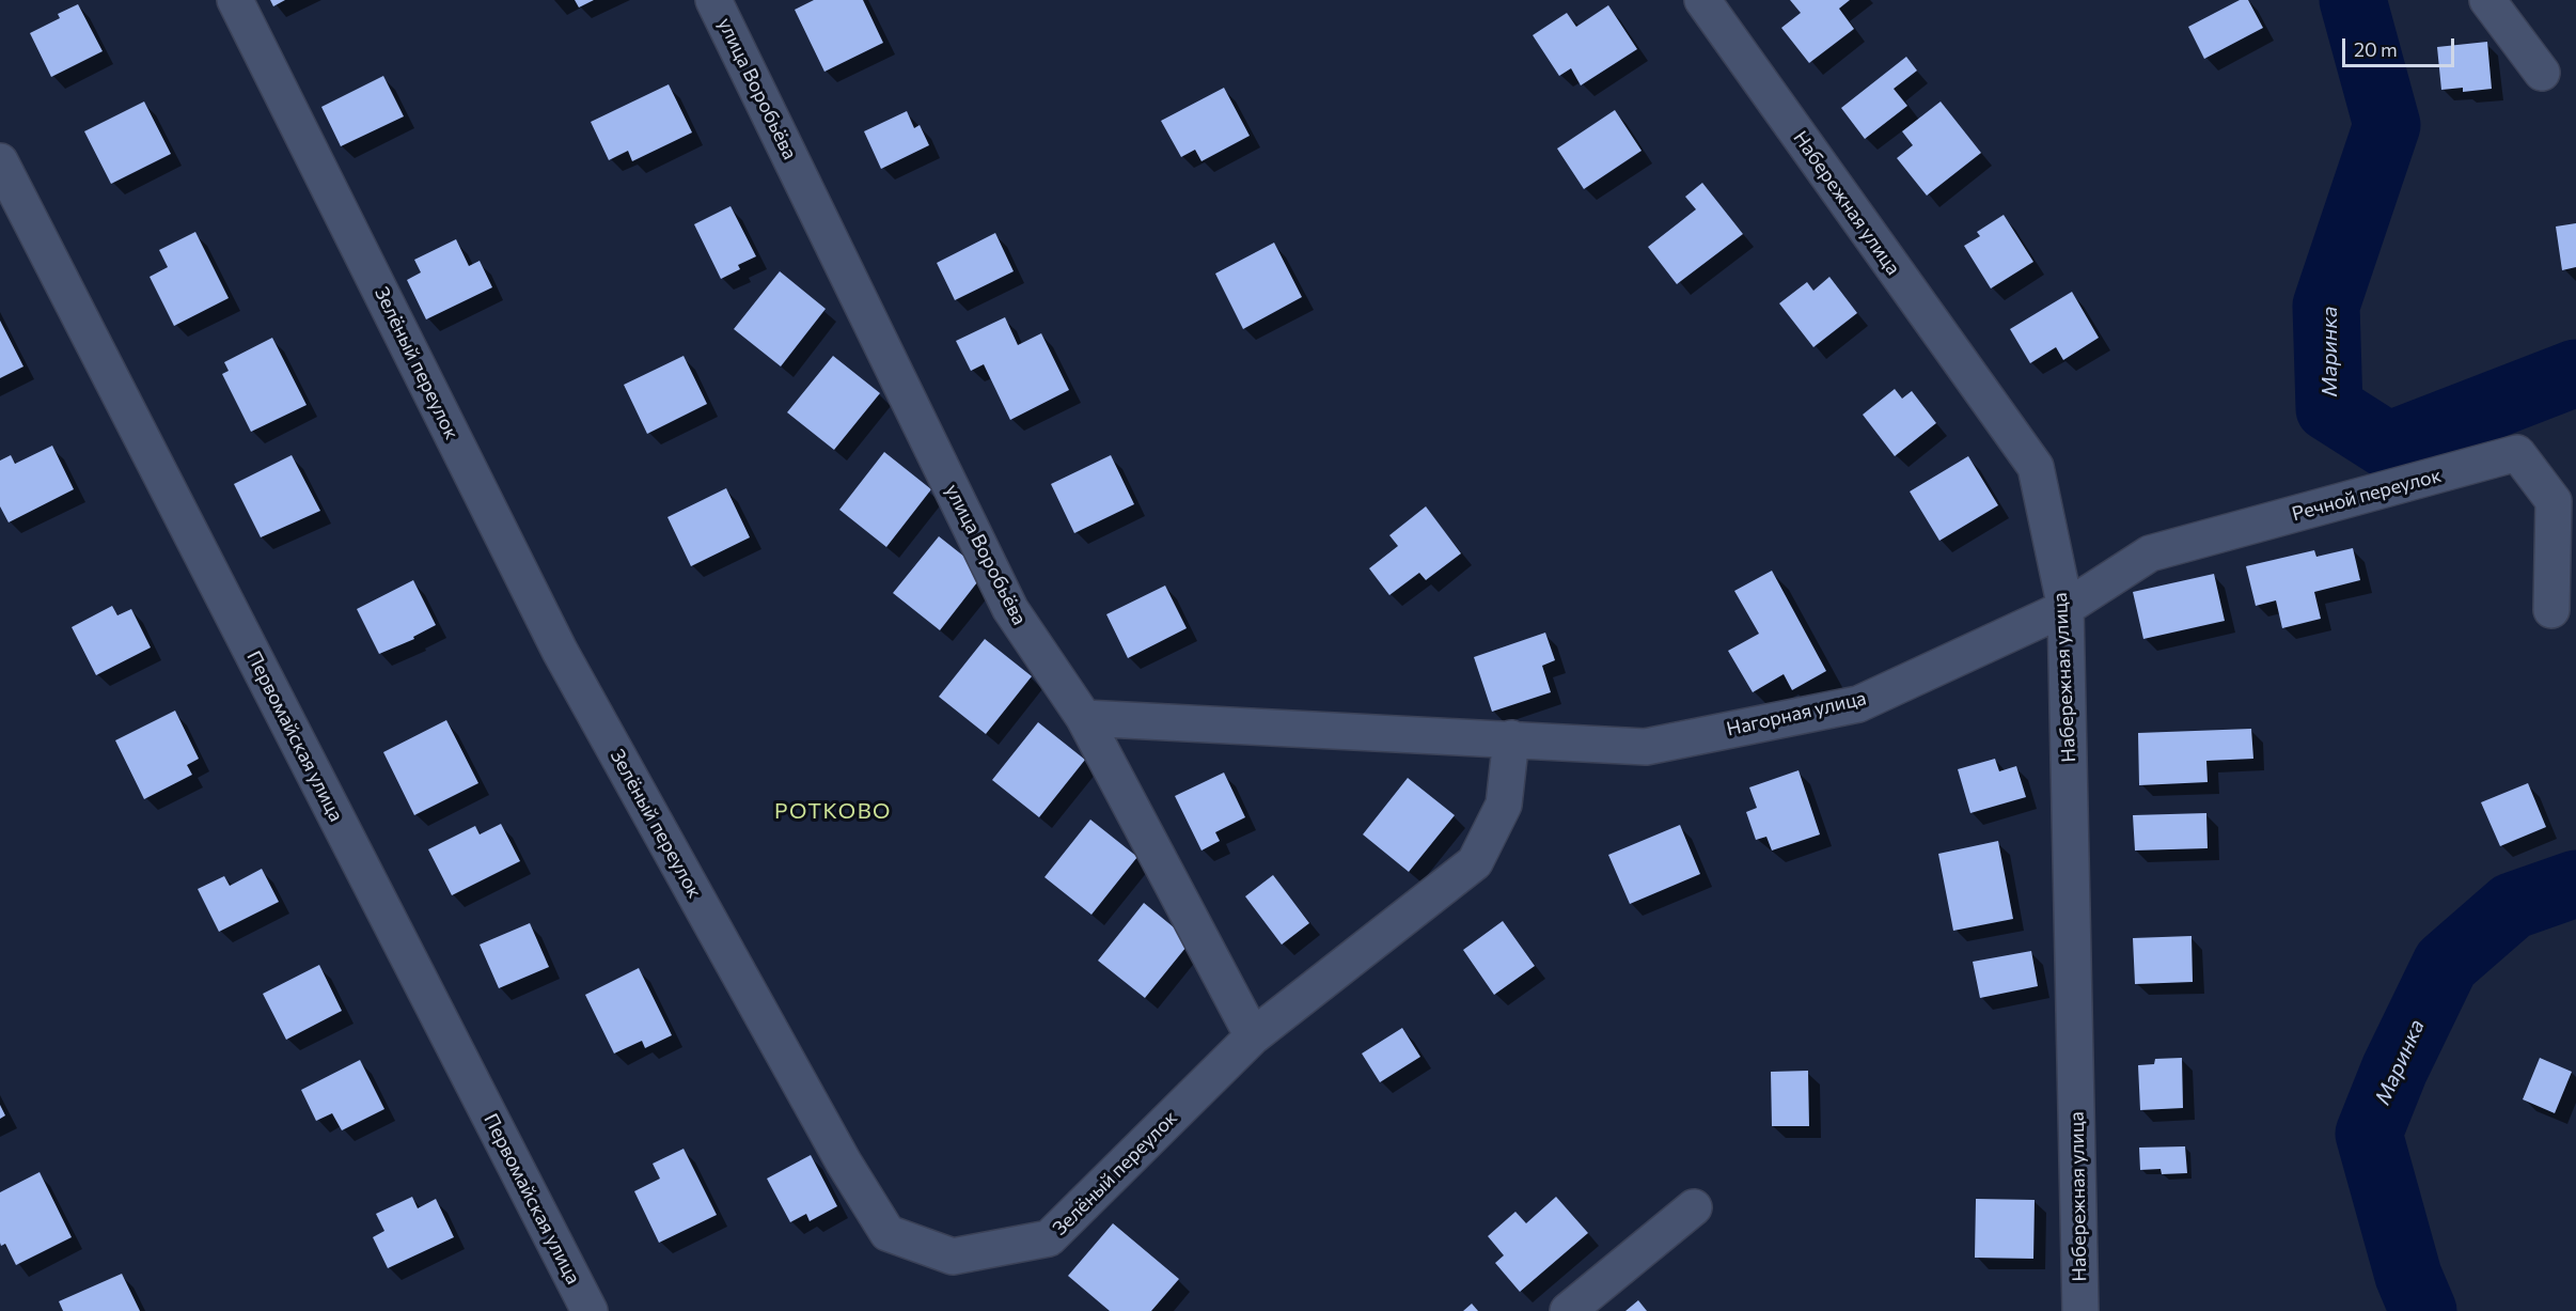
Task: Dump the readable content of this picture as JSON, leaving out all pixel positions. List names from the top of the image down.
{
  "streets": {
    "street": [
      "улица Воробьёва",
      "Набережная улица",
      "Зелёный переулок",
      "Речной переулок",
      "Нагорная улица",
      "Первомайская улица"
    ]
  },
  "crossings": [
    ["улица Воробьёва", "Зелёный переулок"],
    ["Набережная улица", "Речной переулок"],
    ["Набережная улица", "Нагорная улица"],
    ["Зелёный переулок", "Нагорная улица"],
    ["Речной переулок", "Нагорная улица"]
  ],
  "districts": ["РОТКОВО"],
  "water": ["Маринка"],
  "scale_bar": "20 m"
}
